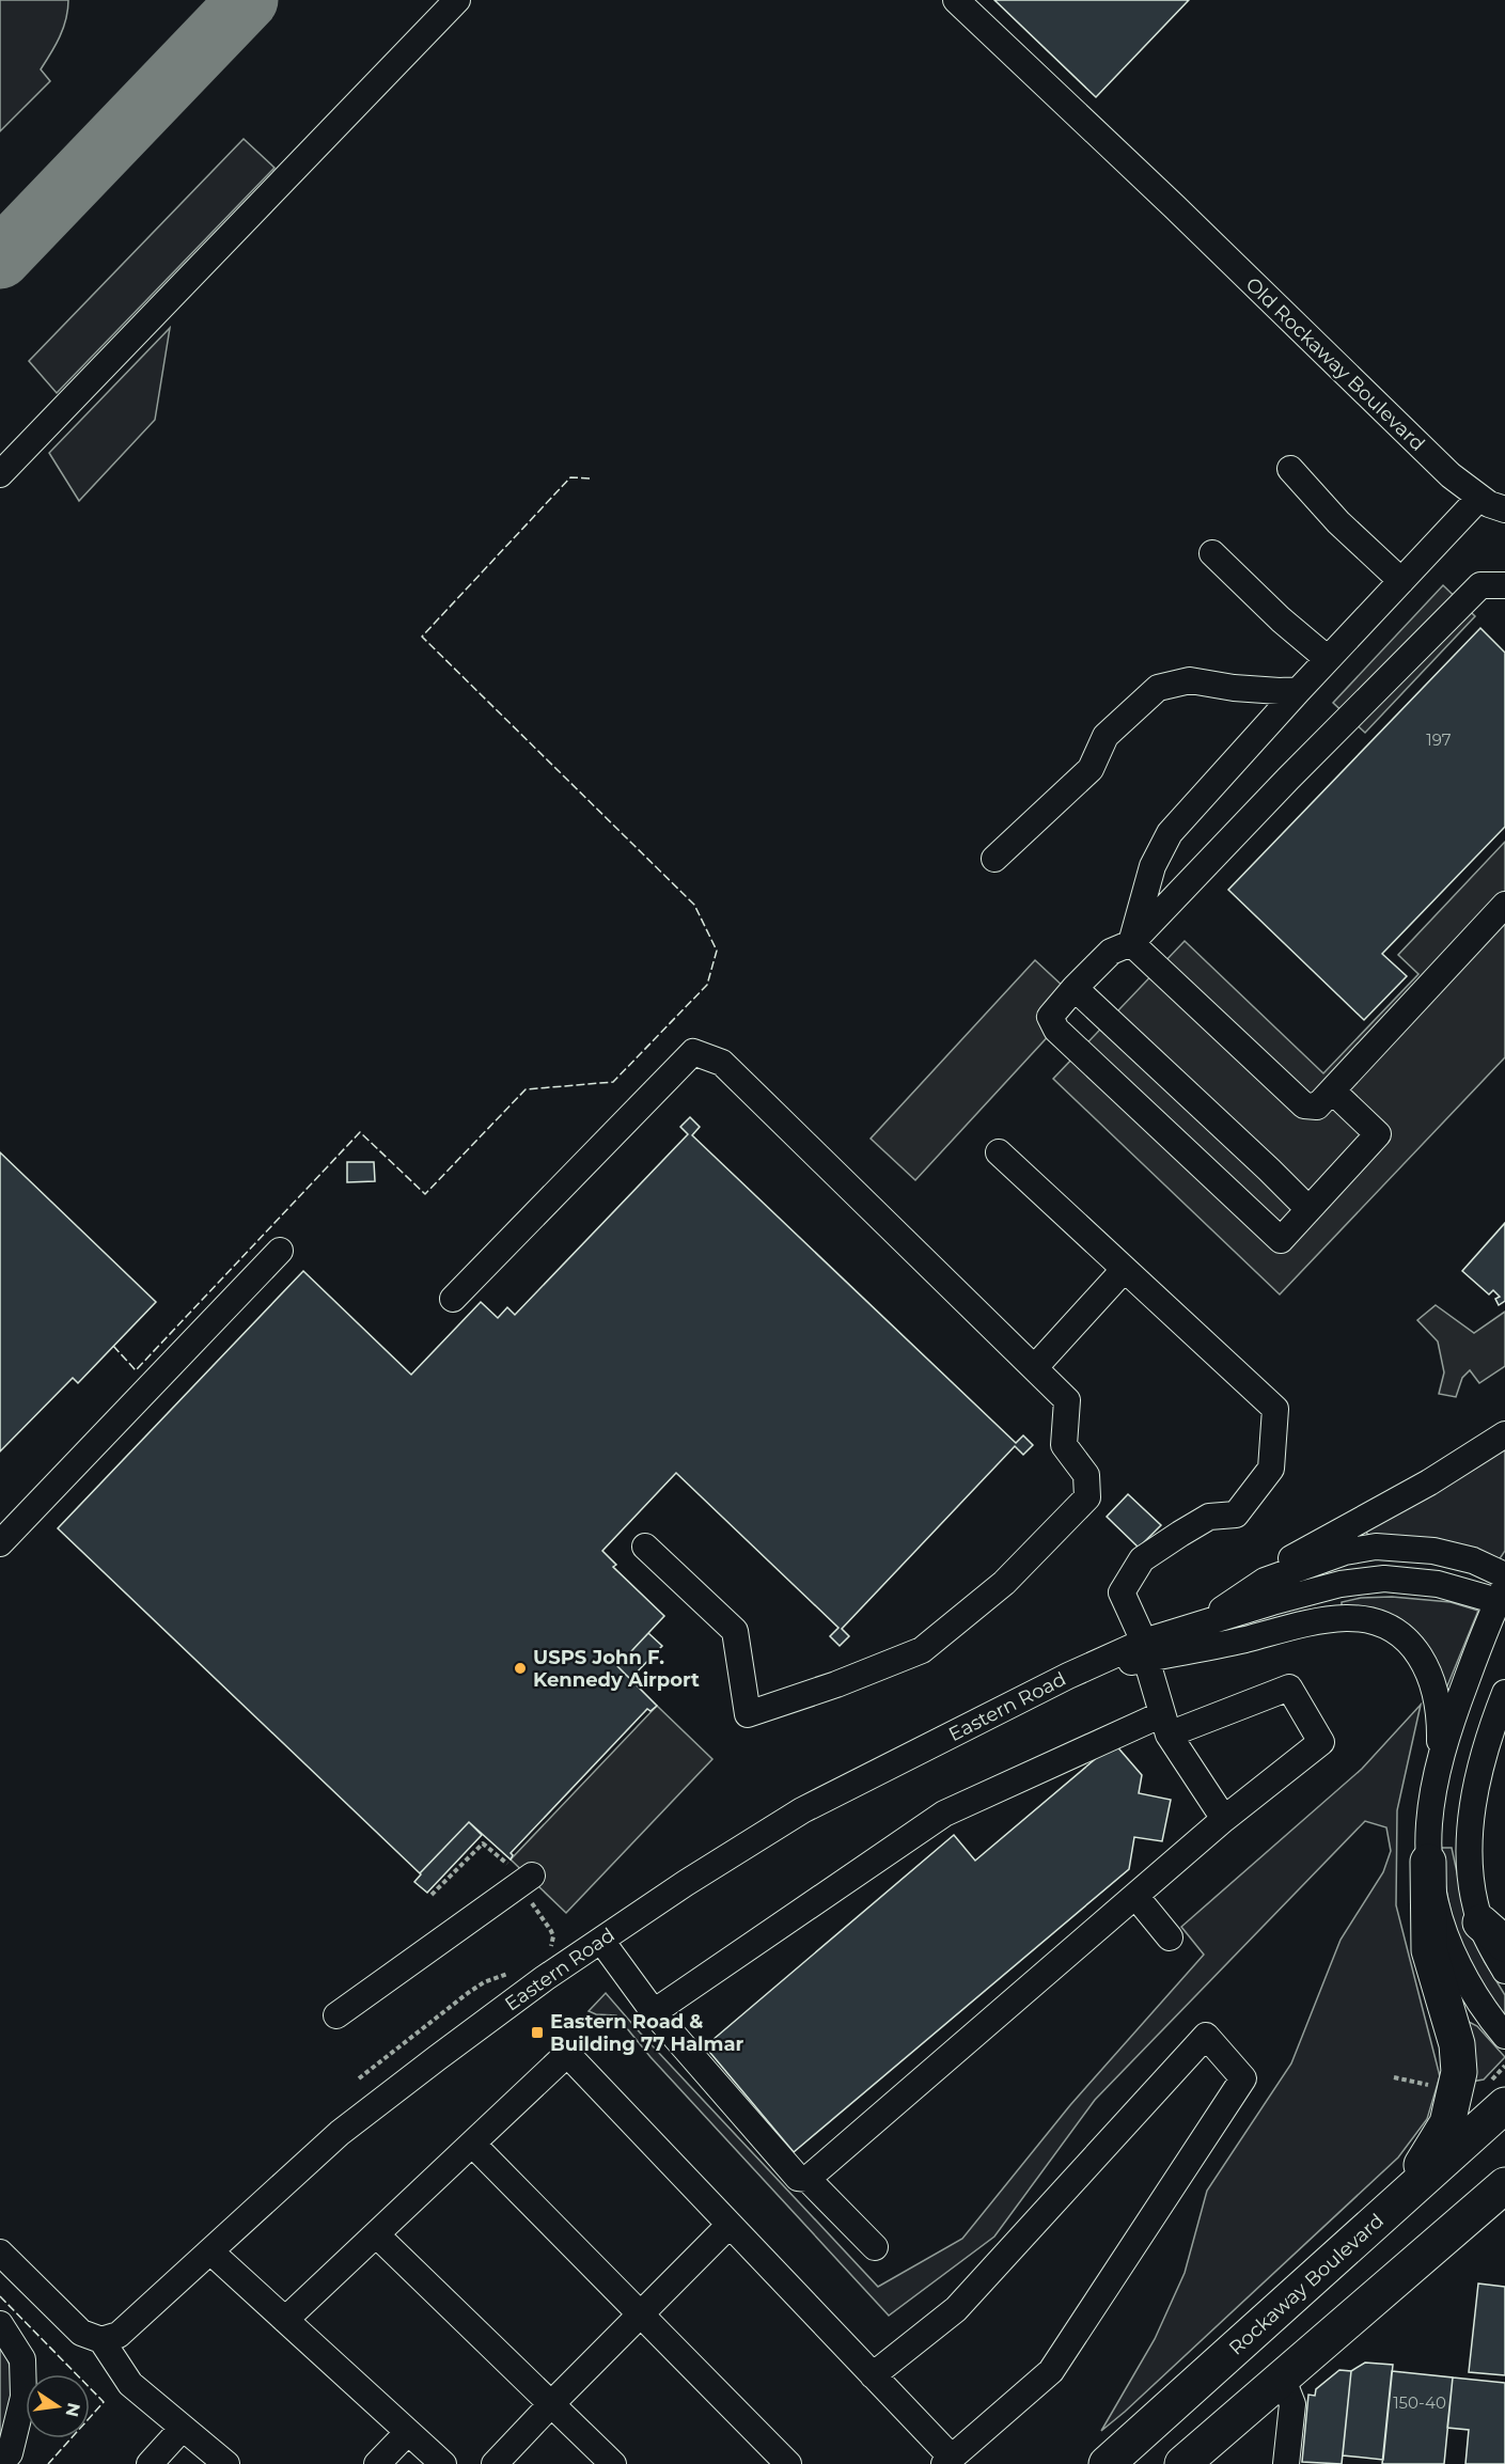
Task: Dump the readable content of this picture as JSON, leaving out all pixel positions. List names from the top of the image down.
{
  "streets": {
    "highway": ["Rockaway Boulevard"],
    "street": ["Old Rockaway Boulevard", "Eastern Road"]
  },
  "places": {
    "other": ["USPS John F. Kennedy Airport"],
    "transit": ["Eastern Road & Building 77 Halmar"]
  },
  "house_numbers": ["197", "150-40"],
  "north": "right"
}
